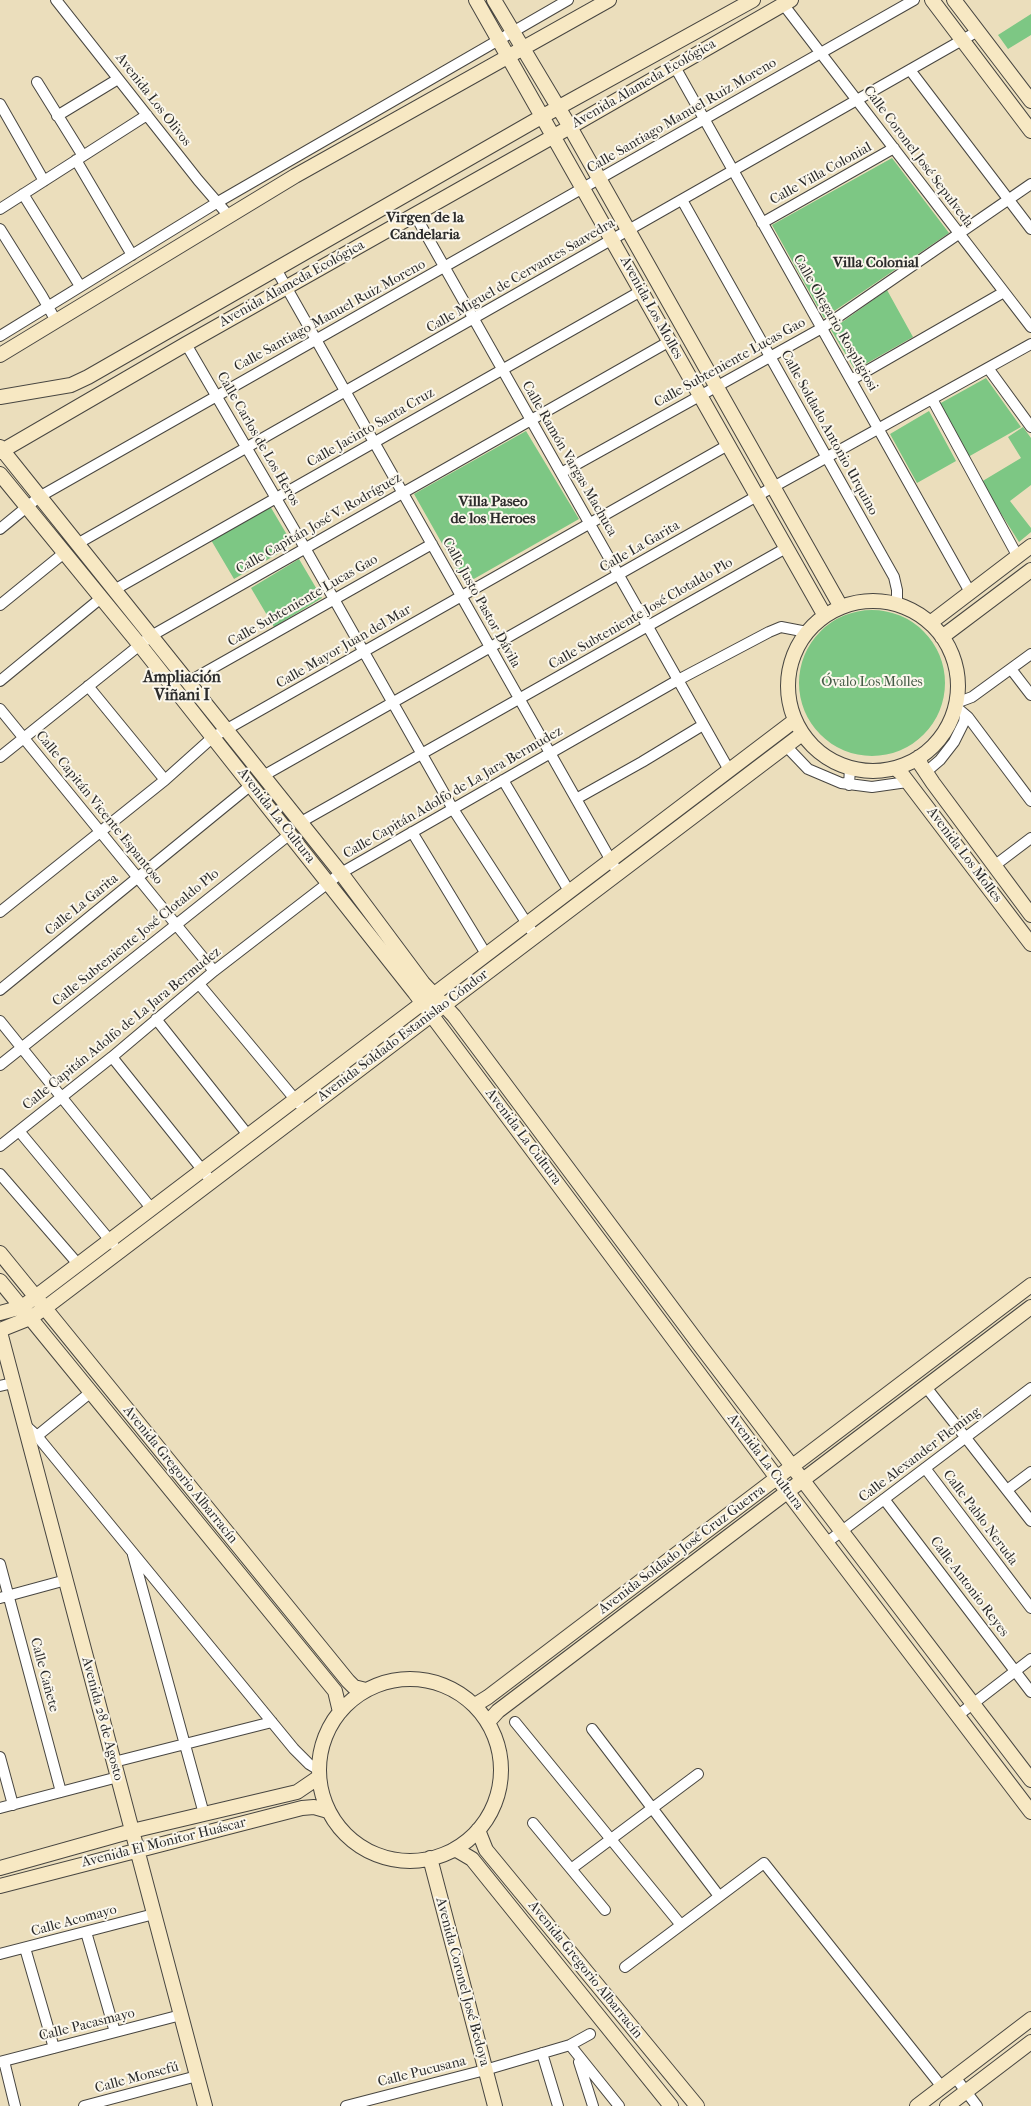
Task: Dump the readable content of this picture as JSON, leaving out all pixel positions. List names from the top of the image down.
{
  "streets": {
    "street": [
      "Avenida Alameda Ecológica",
      "Avenida Los Olivos",
      "Calle Santiago Manuel Ruiz Moreno",
      "Calle Coronel José Sepulveda",
      "Calle Villa Colonial",
      "Calle Miguel de Cervantes Saavedra",
      "Avenida Los Molles",
      "Calle Olegario Rospligiosi",
      "Calle Subteniente Lucas Gao",
      "Calle Jacinto Santa Cruz",
      "Calle Soldado Antonio Urquino",
      "Calle Carlos de Los Heros",
      "Calle Ramón Vargas Machuca",
      "Calle Capitán José V. Rodríguez",
      "Calle La Garita",
      "Calle Justo Pastor Dávila",
      "Calle Subteniente José Clotaldo Plo",
      "Calle Mayor Juan del Mar",
      "Calle Capitán Adolfo de La Jara Bermudez",
      "Calle Capitán Vicente Espantoso",
      "Avenida La Cultura",
      "Avenida Soldado Estanislao Cóndor",
      "Calle Alexander Fleming",
      "Avenida Gregorio Albarracín",
      "Calle Pablo Neruda",
      "Avenida Soldado José Cruz Guerra",
      "Calle Antonio Reyes",
      "Calle Cañete",
      "Avenida 28 de Agosto",
      "Avenida El Monitor Huáscar",
      "Calle Acomayo",
      "Avenida Coronel José Bedoya",
      "Calle Pacasmayo",
      "Calle Pucusana",
      "Calle Monsefú"
    ]
  },
  "crossings": [
    ["Avenida Alameda Ecológica", "Calle Coronel José Sepulveda"],
    ["Avenida Alameda Ecológica", "Avenida Los Molles"],
    ["Avenida Alameda Ecológica", "Calle Olegario Rospligiosi"],
    ["Avenida Alameda Ecológica", "Calle Carlos de Los Heros"],
    ["Avenida Alameda Ecológica", "Calle Ramón Vargas Machuca"],
    ["Avenida Alameda Ecológica", "Calle Justo Pastor Dávila"],
    ["Avenida Alameda Ecológica", "Avenida La Cultura"],
    ["Calle Santiago Manuel Ruiz Moreno", "Calle Coronel José Sepulveda"],
    ["Calle Santiago Manuel Ruiz Moreno", "Avenida Los Molles"],
    ["Calle Santiago Manuel Ruiz Moreno", "Calle Olegario Rospligiosi"],
    ["Calle Santiago Manuel Ruiz Moreno", "Calle Carlos de Los Heros"],
    ["Calle Santiago Manuel Ruiz Moreno", "Calle Ramón Vargas Machuca"],
    ["Calle Santiago Manuel Ruiz Moreno", "Calle Justo Pastor Dávila"],
    ["Calle Santiago Manuel Ruiz Moreno", "Avenida La Cultura"],
    ["Calle Coronel José Sepulveda", "Calle Villa Colonial"],
    ["Calle Coronel José Sepulveda", "Calle Miguel de Cervantes Saavedra"],
    ["Calle Coronel José Sepulveda", "Calle Subteniente Lucas Gao"],
    ["Calle Villa Colonial", "Calle Olegario Rospligiosi"],
    ["Calle Miguel de Cervantes Saavedra", "Avenida Los Molles"],
    ["Calle Miguel de Cervantes Saavedra", "Calle Olegario Rospligiosi"],
    ["Calle Miguel de Cervantes Saavedra", "Calle Soldado Antonio Urquino"],
    ["Calle Miguel de Cervantes Saavedra", "Calle Carlos de Los Heros"],
    ["Calle Miguel de Cervantes Saavedra", "Calle Ramón Vargas Machuca"],
    ["Calle Miguel de Cervantes Saavedra", "Calle Justo Pastor Dávila"],
    ["Calle Miguel de Cervantes Saavedra", "Avenida La Cultura"],
    ["Avenida Los Molles", "Calle Subteniente Lucas Gao"],
    ["Avenida Los Molles", "Calle Jacinto Santa Cruz"],
    ["Avenida Los Molles", "Calle Soldado Antonio Urquino"],
    ["Avenida Los Molles", "Calle Capitán José V. Rodríguez"],
    ["Avenida Los Molles", "Calle La Garita"],
    ["Avenida Los Molles", "Calle Subteniente José Clotaldo Plo"],
    ["Avenida Los Molles", "Calle Mayor Juan del Mar"],
    ["Avenida Los Molles", "Calle Capitán Adolfo de La Jara Bermudez"],
    ["Avenida Los Molles", "Avenida Soldado Estanislao Cóndor"],
    ["Calle Olegario Rospligiosi", "Calle Subteniente Lucas Gao"],
    ["Calle Olegario Rospligiosi", "Calle La Garita"],
    ["Calle Subteniente Lucas Gao", "Calle Soldado Antonio Urquino"],
    ["Calle Subteniente Lucas Gao", "Calle Carlos de Los Heros"],
    ["Calle Subteniente Lucas Gao", "Calle Ramón Vargas Machuca"],
    ["Calle Subteniente Lucas Gao", "Calle Justo Pastor Dávila"],
    ["Calle Subteniente Lucas Gao", "Avenida La Cultura"],
    ["Calle Jacinto Santa Cruz", "Calle Carlos de Los Heros"],
    ["Calle Jacinto Santa Cruz", "Calle Ramón Vargas Machuca"],
    ["Calle Jacinto Santa Cruz", "Calle Justo Pastor Dávila"],
    ["Calle Jacinto Santa Cruz", "Avenida La Cultura"],
    ["Calle Soldado Antonio Urquino", "Calle La Garita"],
    ["Calle Soldado Antonio Urquino", "Calle Capitán Adolfo de La Jara Bermudez"],
    ["Calle Soldado Antonio Urquino", "Avenida Soldado Estanislao Cóndor"],
    ["Calle Carlos de Los Heros", "Calle Capitán José V. Rodríguez"],
    ["Calle Carlos de Los Heros", "Calle La Garita"],
    ["Calle Carlos de Los Heros", "Calle Subteniente José Clotaldo Plo"],
    ["Calle Carlos de Los Heros", "Calle Mayor Juan del Mar"],
    ["Calle Carlos de Los Heros", "Calle Capitán Adolfo de La Jara Bermudez"],
    ["Calle Carlos de Los Heros", "Avenida Soldado Estanislao Cóndor"],
    ["Calle Ramón Vargas Machuca", "Calle Capitán José V. Rodríguez"],
    ["Calle Ramón Vargas Machuca", "Calle La Garita"],
    ["Calle Ramón Vargas Machuca", "Calle Subteniente José Clotaldo Plo"],
    ["Calle Ramón Vargas Machuca", "Calle Mayor Juan del Mar"],
    ["Calle Ramón Vargas Machuca", "Calle Capitán Adolfo de La Jara Bermudez"],
    ["Calle Ramón Vargas Machuca", "Avenida Soldado Estanislao Cóndor"],
    ["Calle Capitán José V. Rodríguez", "Calle Justo Pastor Dávila"],
    ["Calle Capitán José V. Rodríguez", "Calle Capitán Vicente Espantoso"],
    ["Calle Capitán José V. Rodríguez", "Avenida La Cultura"],
    ["Calle La Garita", "Calle Justo Pastor Dávila"],
    ["Calle La Garita", "Calle Capitán Vicente Espantoso"],
    ["Calle La Garita", "Avenida La Cultura"],
    ["Calle Justo Pastor Dávila", "Calle Subteniente José Clotaldo Plo"],
    ["Calle Justo Pastor Dávila", "Calle Mayor Juan del Mar"],
    ["Calle Justo Pastor Dávila", "Calle Capitán Adolfo de La Jara Bermudez"],
    ["Calle Justo Pastor Dávila", "Avenida Soldado Estanislao Cóndor"],
    ["Calle Subteniente José Clotaldo Plo", "Calle Capitán Vicente Espantoso"],
    ["Calle Subteniente José Clotaldo Plo", "Avenida La Cultura"],
    ["Calle Mayor Juan del Mar", "Calle Capitán Vicente Espantoso"],
    ["Calle Mayor Juan del Mar", "Avenida La Cultura"],
    ["Calle Capitán Adolfo de La Jara Bermudez", "Calle Capitán Vicente Espantoso"],
    ["Calle Capitán Adolfo de La Jara Bermudez", "Avenida La Cultura"],
    ["Calle Capitán Adolfo de La Jara Bermudez", "Avenida Soldado Estanislao Cóndor"],
    ["Avenida La Cultura", "Avenida Soldado Estanislao Cóndor"],
    ["Avenida La Cultura", "Calle Alexander Fleming"],
    ["Avenida La Cultura", "Avenida Soldado José Cruz Guerra"],
    ["Avenida Soldado Estanislao Cóndor", "Avenida Gregorio Albarracín"],
    ["Avenida Soldado Estanislao Cóndor", "Avenida 28 de Agosto"],
    ["Calle Alexander Fleming", "Calle Pablo Neruda"],
    ["Calle Alexander Fleming", "Calle Antonio Reyes"],
    ["Avenida 28 de Agosto", "Avenida El Monitor Huáscar"],
    ["Avenida 28 de Agosto", "Calle Acomayo"],
    ["Avenida 28 de Agosto", "Calle Pacasmayo"],
    ["Avenida 28 de Agosto", "Calle Monsefú"],
    ["Avenida Coronel José Bedoya", "Calle Pucusana"]
  ],
  "districts": [
    "Virgen de la Candelaria",
    "Villa Colonial",
    "Villa Paseo de los Heroes",
    "Ampliación Viñani I"
  ],
  "parks": ["Óvalo Los Molles"]
}
